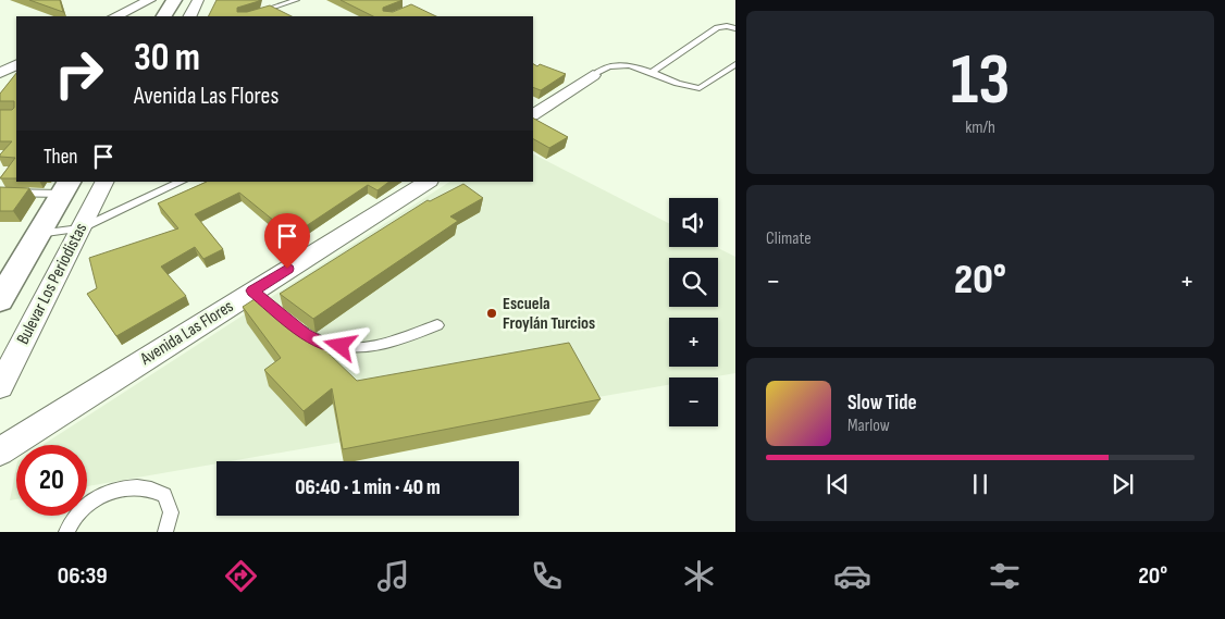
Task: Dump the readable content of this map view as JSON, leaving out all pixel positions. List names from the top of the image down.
{
  "streets": {
    "street": ["Bulevar Los Periodistas", "Avenida Las Flores"]
  },
  "places": ["Escuela Froylán Turcios"],
  "page": {
    "tile": [
      ["13", "km/h"],
      "Climate"
    ],
    "turn": ["30 m", "Avenida Las Flores"],
    "then": "Then",
    "map_buttons": ["+", "−"],
    "heat": ["−", "20°", "+"],
    "song": ["Slow Tide", "Marlow"],
    "limit": "20",
    "trip": "06:40 · 1 min · 40 m",
    "tabs": ["06:39", "20°"]
  }
}
